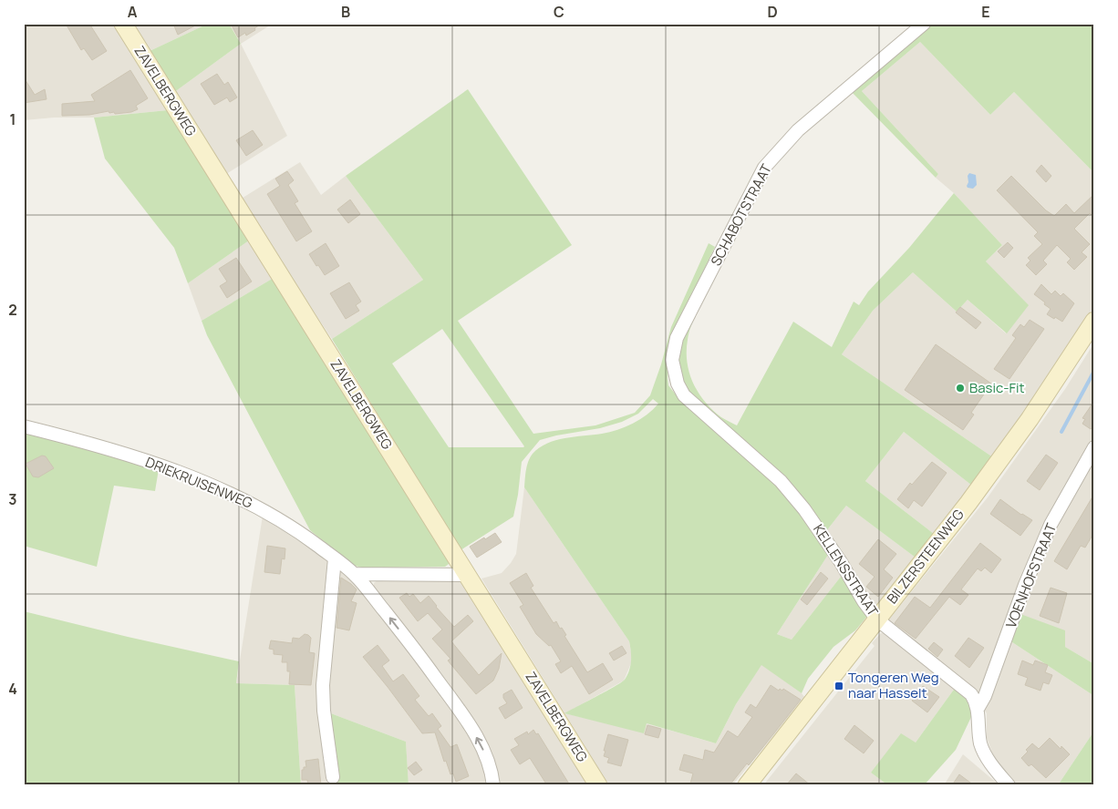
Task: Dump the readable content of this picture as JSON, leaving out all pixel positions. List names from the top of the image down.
{
  "streets": {
    "main road": ["ZAVELBERGWEG", "BILZERSTEENWEG"],
    "street": [
      "SCHABOTSTRAAT",
      "DRIEKRUISENWEG",
      "KELLENSSTRAAT",
      "VOENHOFSTRAAT"
    ]
  },
  "crossings": [
    ["SCHABOTSTRAAT", "KELLENSSTRAAT"],
    ["BILZERSTEENWEG", "KELLENSSTRAAT"],
    ["KELLENSSTRAAT", "VOENHOFSTRAAT"]
  ],
  "one_way": ["DRIEKRUISENWEG"],
  "places": {
    "other": ["Basic-Fit"],
    "transit": ["Tongeren Weg naar Hasselt"]
  },
  "grid": {
    "columns": [
      "A",
      "B",
      "C",
      "D",
      "E"
    ],
    "rows": [
      "1",
      "2",
      "3",
      "4"
    ]
  }
}
